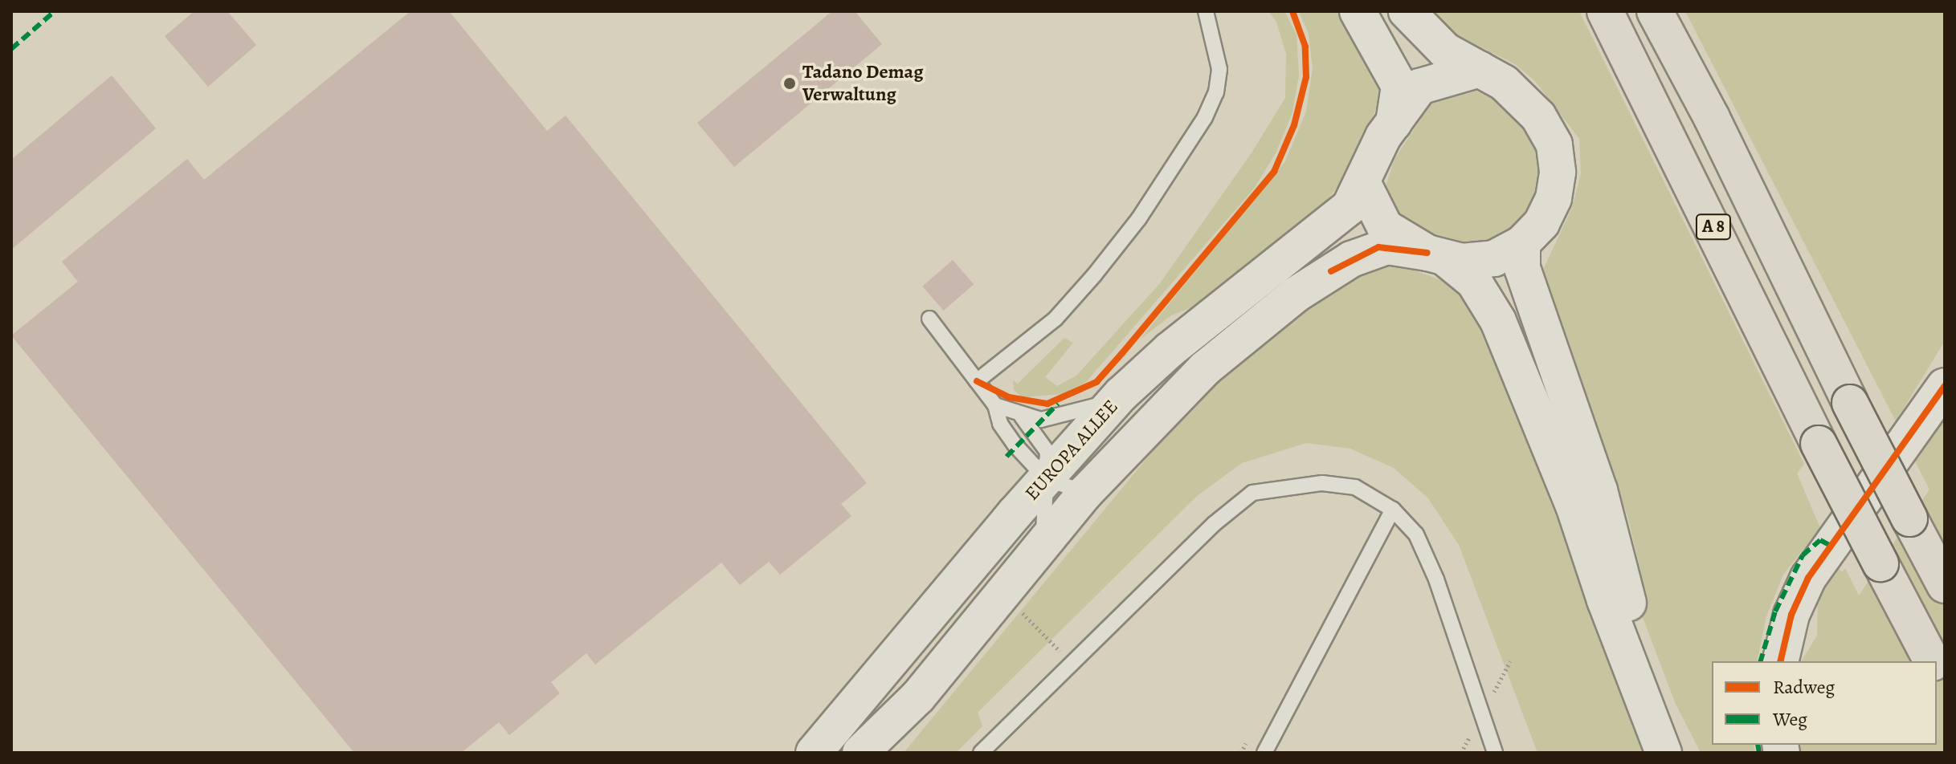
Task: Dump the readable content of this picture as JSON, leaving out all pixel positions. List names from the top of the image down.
{
  "streets": {
    "highway": ["A 8"],
    "main road": ["EUROPA ALLEE"]
  },
  "places": ["Tadano Demag Verwaltung"],
  "legend": ["Radweg", "Weg"]
}
